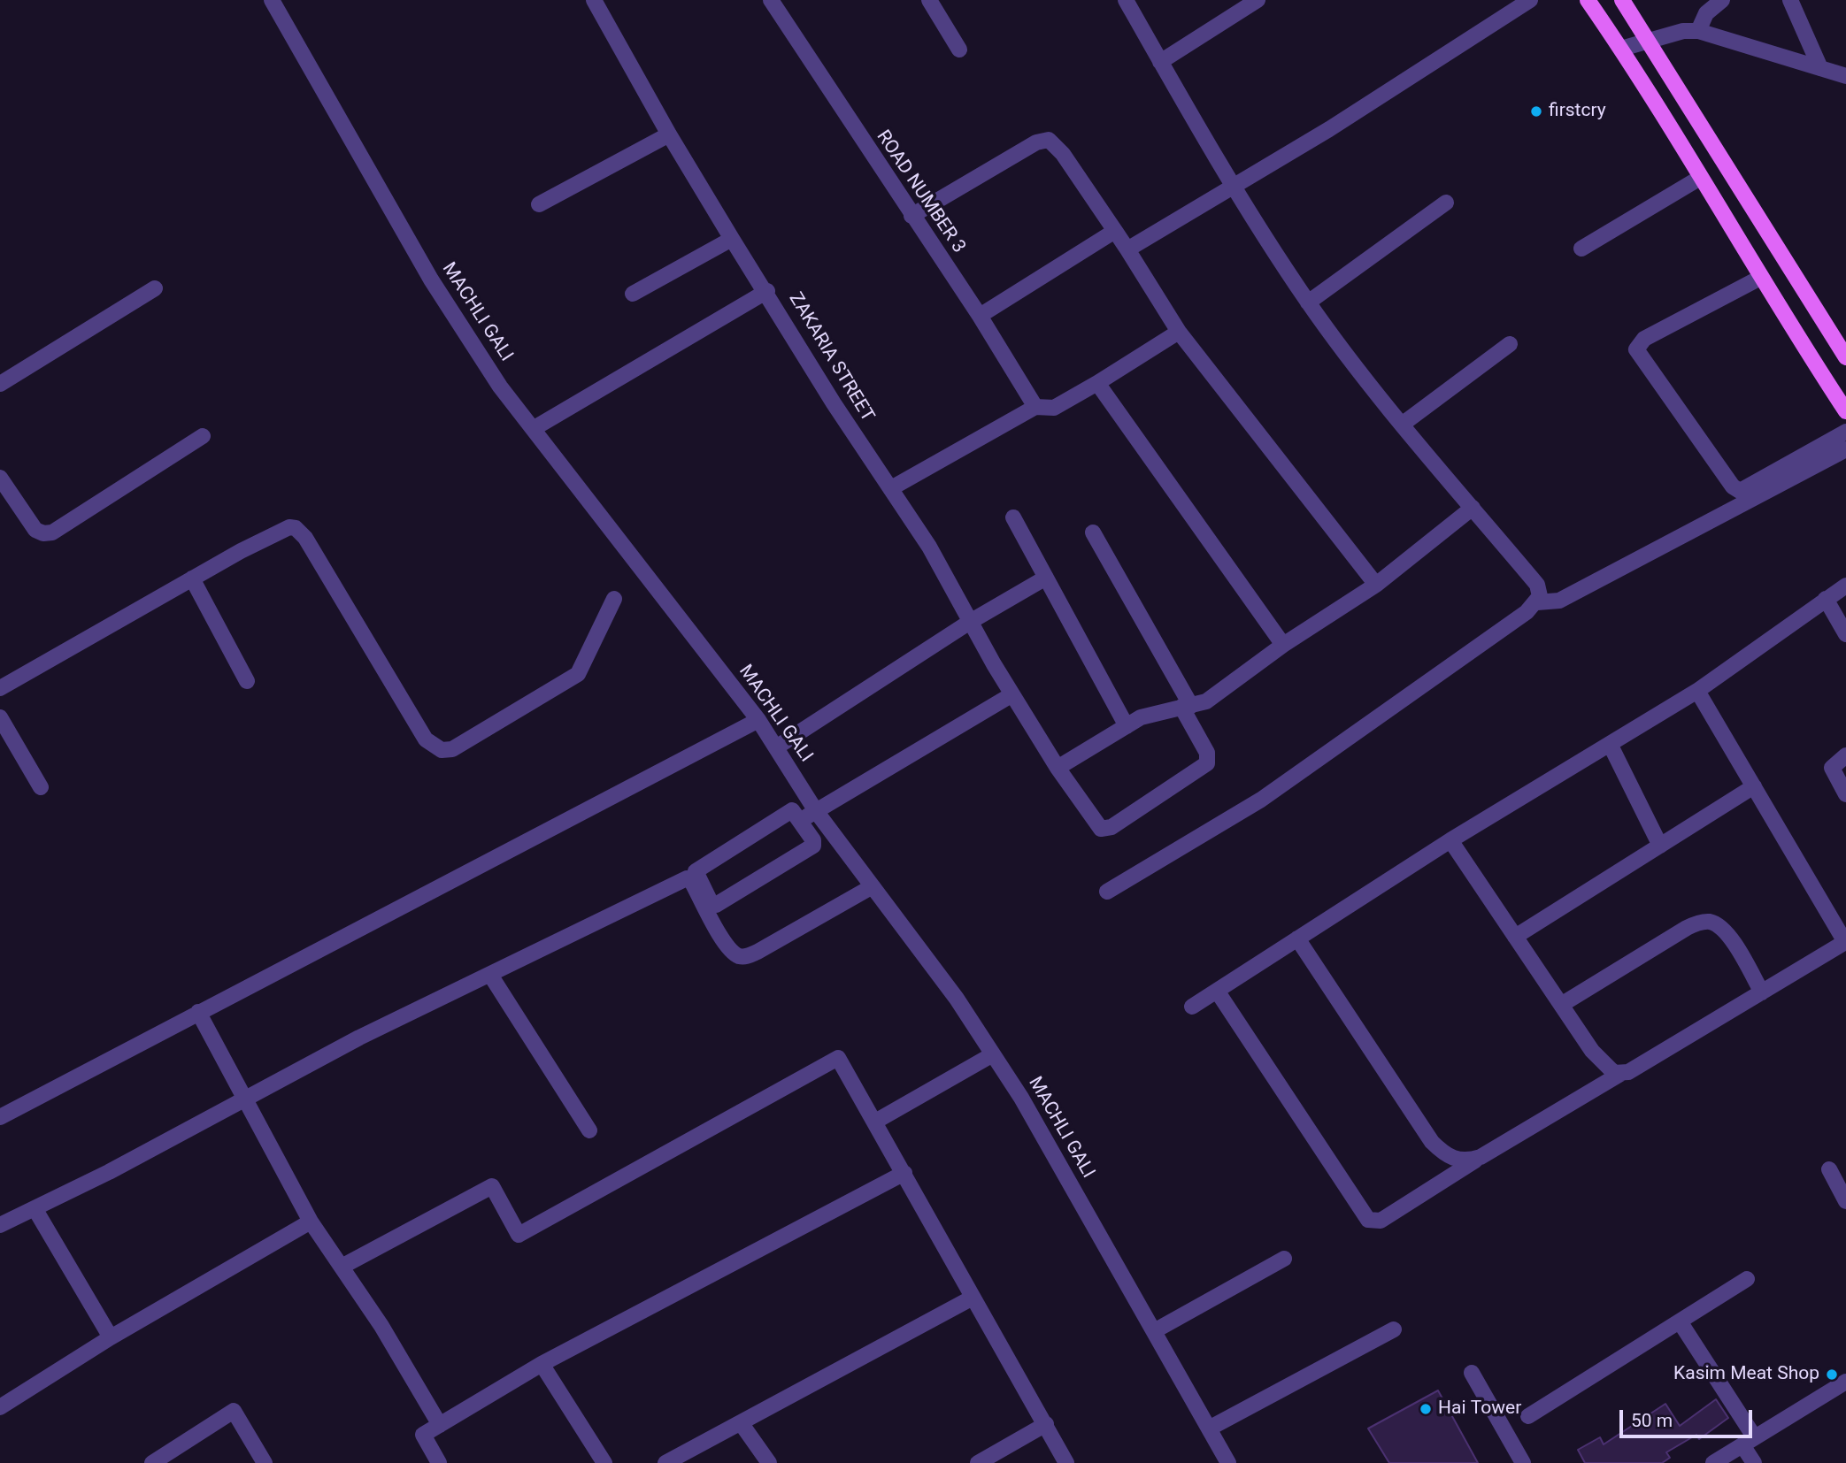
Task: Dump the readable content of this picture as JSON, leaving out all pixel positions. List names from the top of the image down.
{
  "streets": {
    "street": ["ROAD NUMBER 3", "MACHLI GALI", "ZAKARIA STREET"]
  },
  "places": ["firstcry", "Kasim Meat Shop", "Hai Tower"],
  "scale_bar": "50 m"
}
